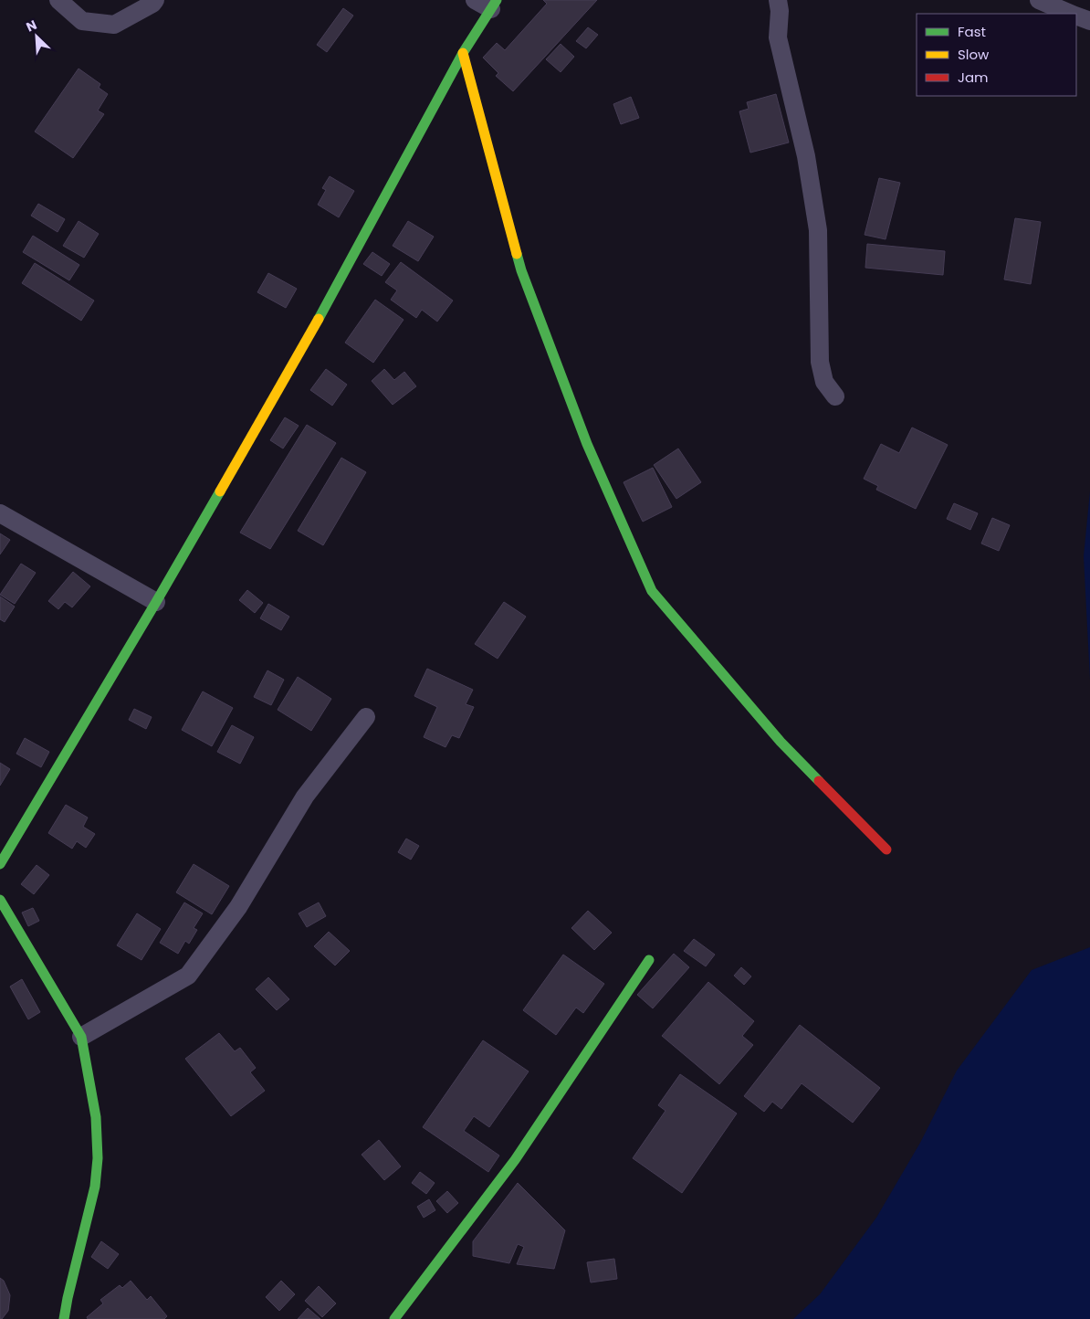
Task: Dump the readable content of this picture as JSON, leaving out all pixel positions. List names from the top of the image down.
{
  "legend": ["Fast", "Slow", "Jam"],
  "north": "top left"
}
